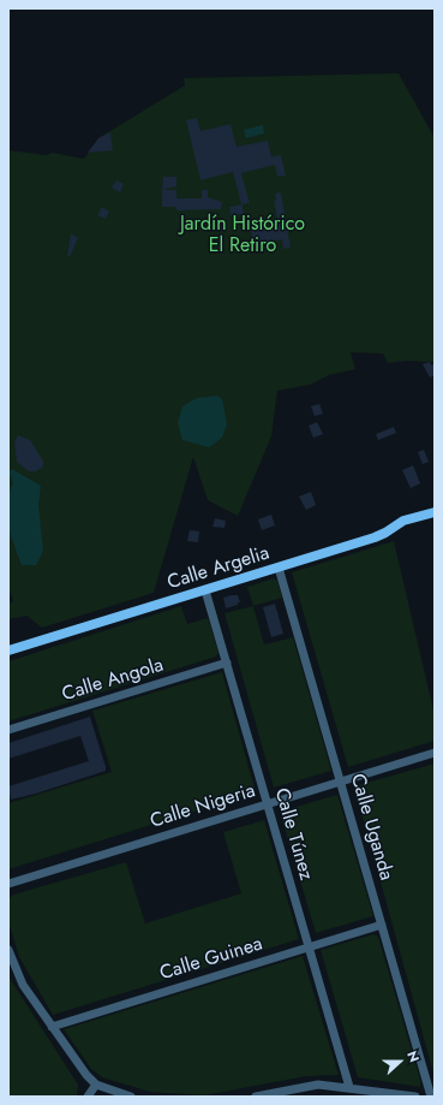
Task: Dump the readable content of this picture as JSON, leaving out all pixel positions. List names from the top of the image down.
{
  "streets": {
    "street": [
      "Calle Argelia",
      "Calle Angola",
      "Calle Nigeria",
      "Calle Uganda",
      "Calle Túnez",
      "Calle Guinea"
    ]
  },
  "crossings": [
    ["Calle Argelia", "Calle Uganda"],
    ["Calle Argelia", "Calle Túnez"],
    ["Calle Angola", "Calle Túnez"],
    ["Calle Nigeria", "Calle Uganda"],
    ["Calle Nigeria", "Calle Túnez"],
    ["Calle Uganda", "Calle Guinea"],
    ["Calle Túnez", "Calle Guinea"]
  ],
  "parks": ["Jardín Histórico El Retiro"],
  "north": "right"
}
